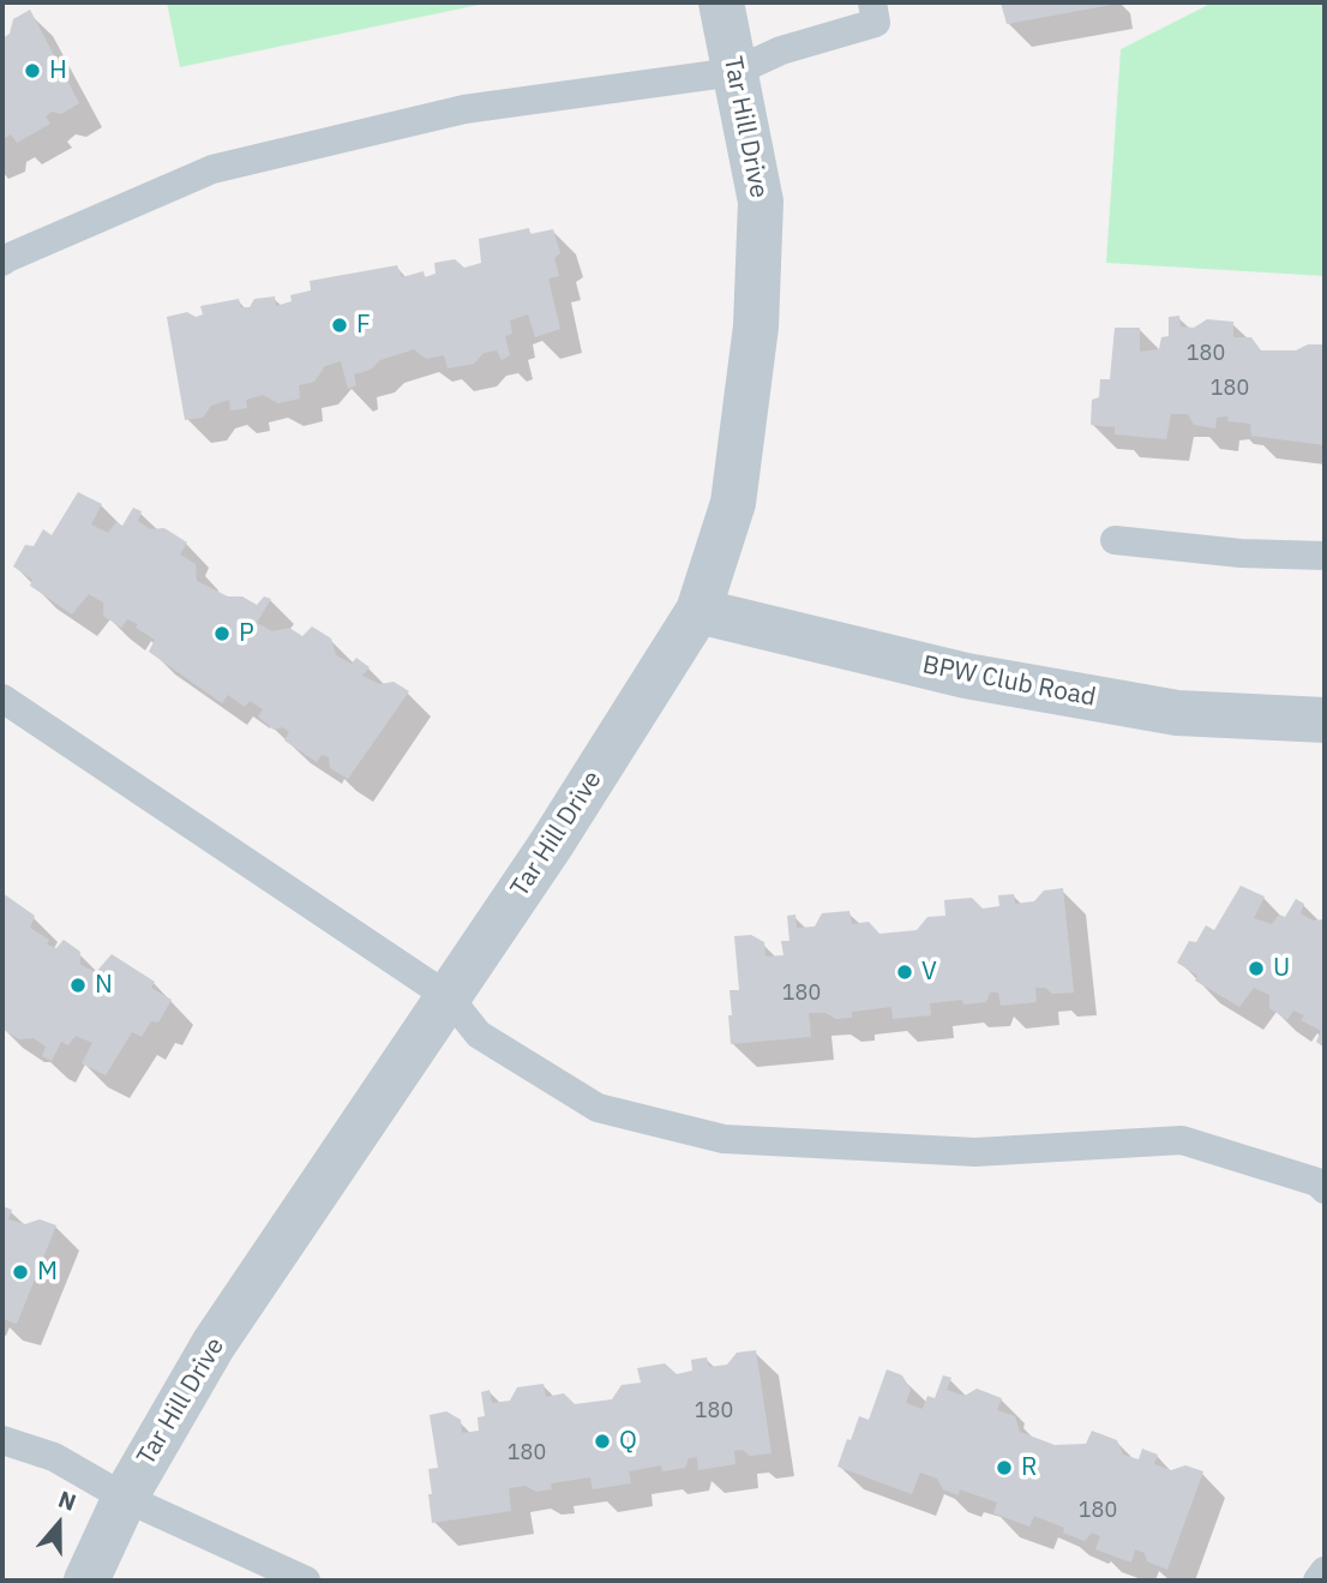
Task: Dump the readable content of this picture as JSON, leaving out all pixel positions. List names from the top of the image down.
{
  "streets": {
    "street": ["Tar Hill Drive", "BPW Club Road"]
  },
  "crossings": [
    ["Tar Hill Drive", "BPW Club Road"]
  ],
  "places": [
    "H",
    "F",
    "P",
    "U",
    "V",
    "N",
    "M",
    "Q",
    "R"
  ],
  "house_numbers": [
    "180",
    "180",
    "180",
    "180",
    "180",
    "180"
  ],
  "north": "top"
}
